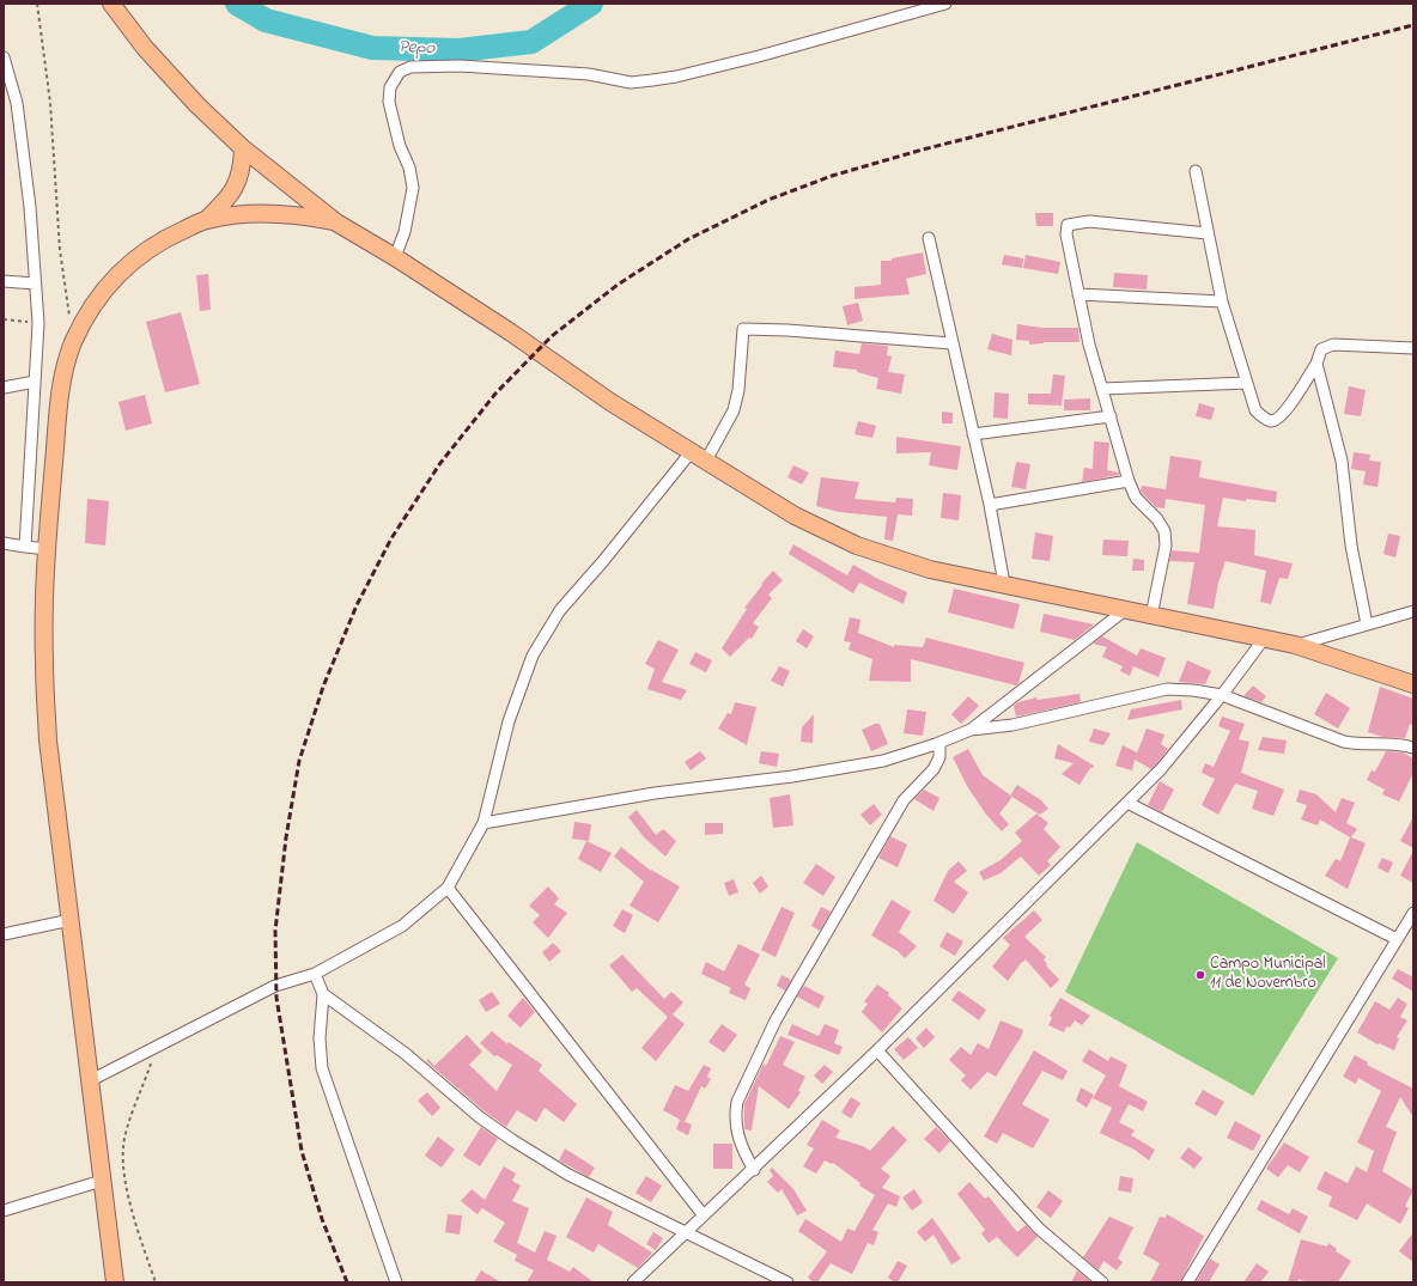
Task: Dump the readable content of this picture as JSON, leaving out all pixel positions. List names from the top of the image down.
{
  "water": ["Pepo"],
  "places": ["Campo Municipal 11 de Novembro"]
}
